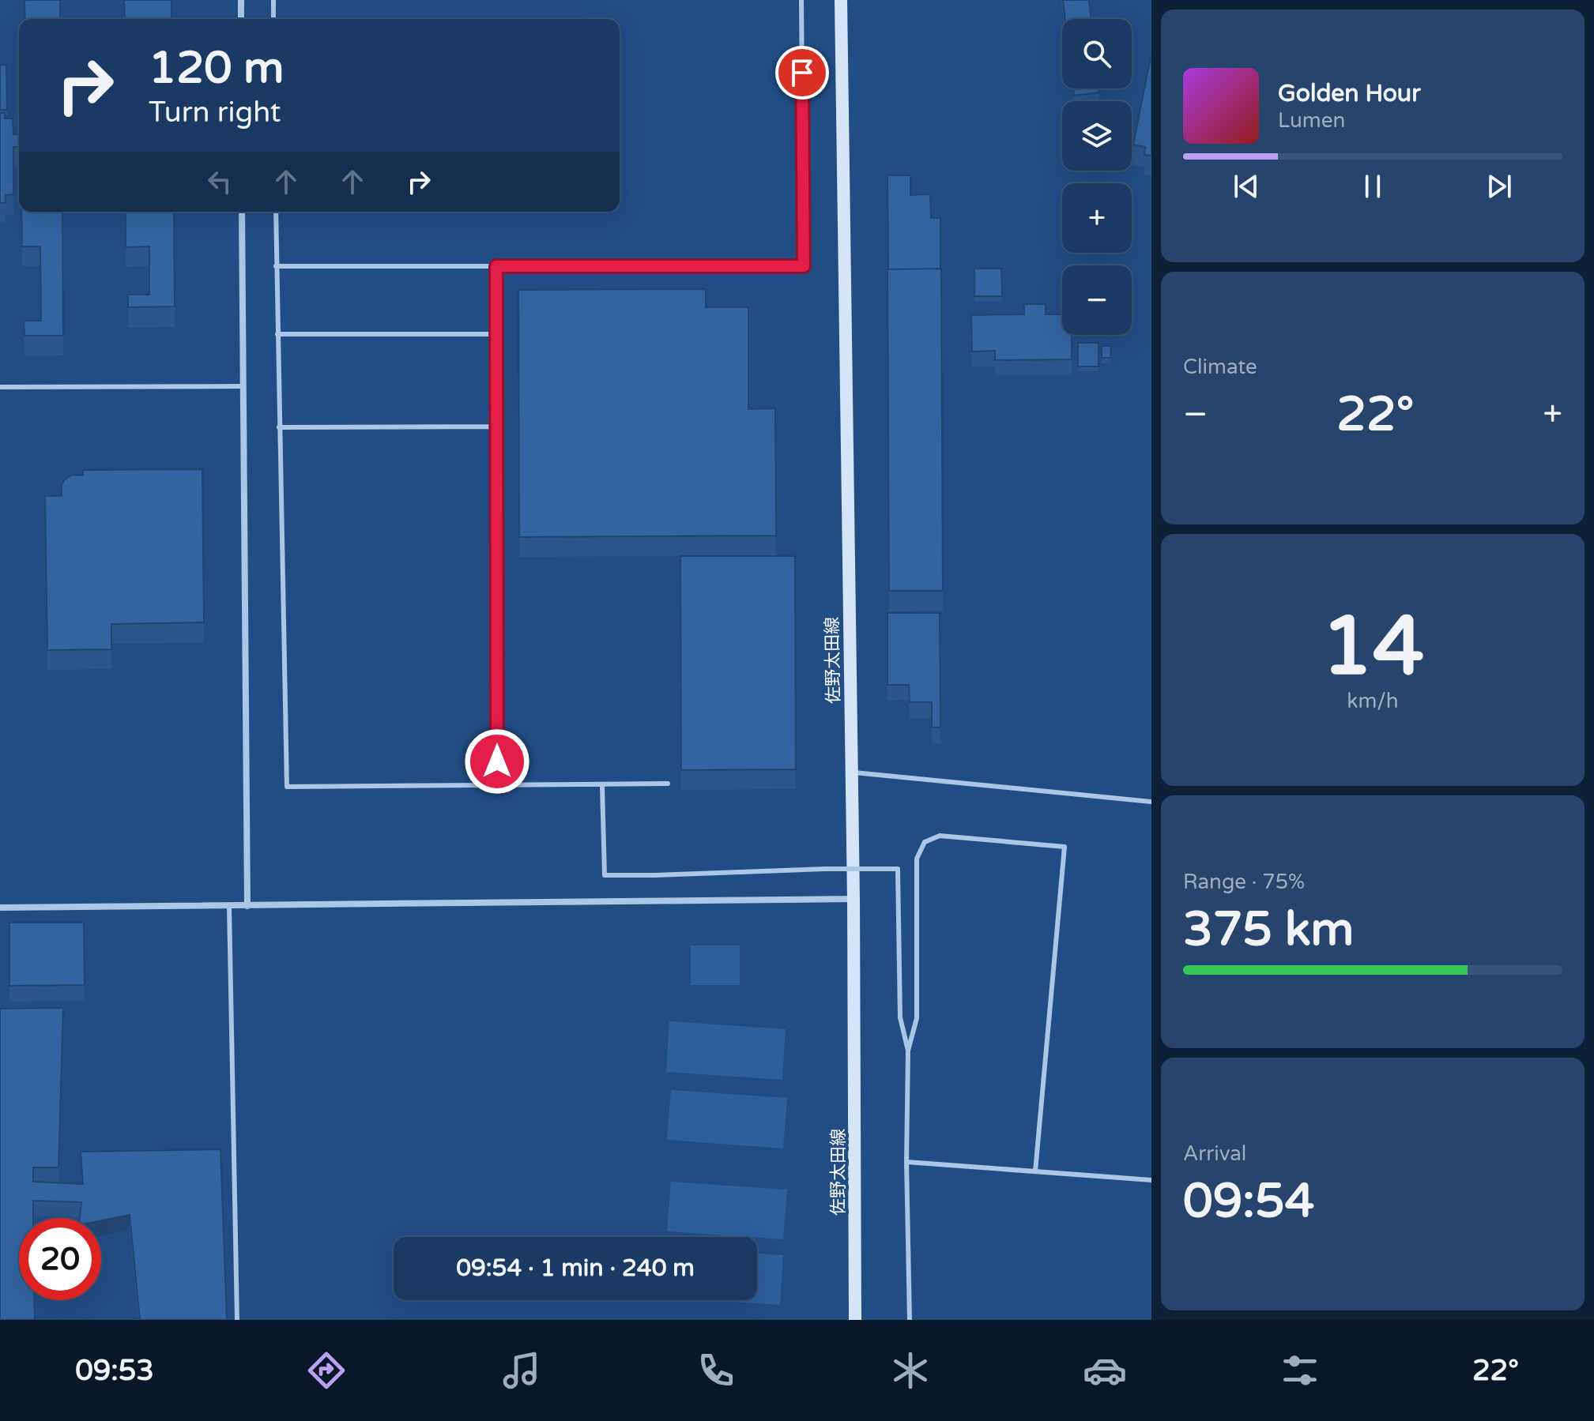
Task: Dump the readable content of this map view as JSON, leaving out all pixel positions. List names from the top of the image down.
{
  "streets": {
    "main road": ["佐野太田線"]
  },
  "page": {
    "map_buttons": ["+", "−"],
    "turn": ["120 m", "Turn right"],
    "song": ["Golden Hour", "Lumen"],
    "tile": [
      "Climate",
      ["14", "km/h"],
      ["Range · 75%", "375 km"],
      ["Arrival", "09:54"]
    ],
    "heat": ["−", "22°", "+"],
    "limit": "20",
    "trip": "09:54 · 1 min · 240 m",
    "tabs": ["09:53", "22°"]
  }
}
